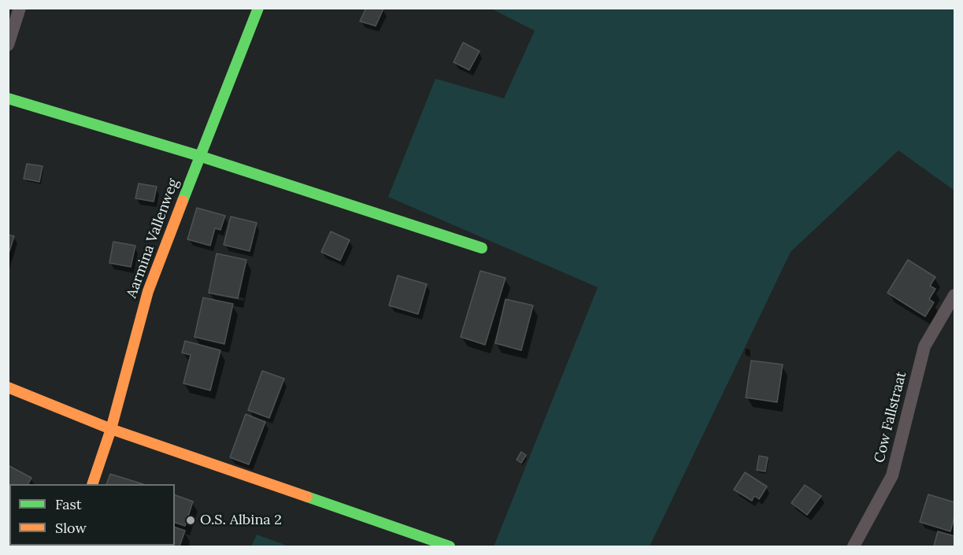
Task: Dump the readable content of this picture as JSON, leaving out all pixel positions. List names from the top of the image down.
{
  "streets": {
    "street": ["Aarmina Vallenweg", "Cow Fallstraat"]
  },
  "places": ["O.S. Albina 2"],
  "legend": ["Fast", "Slow"]
}
